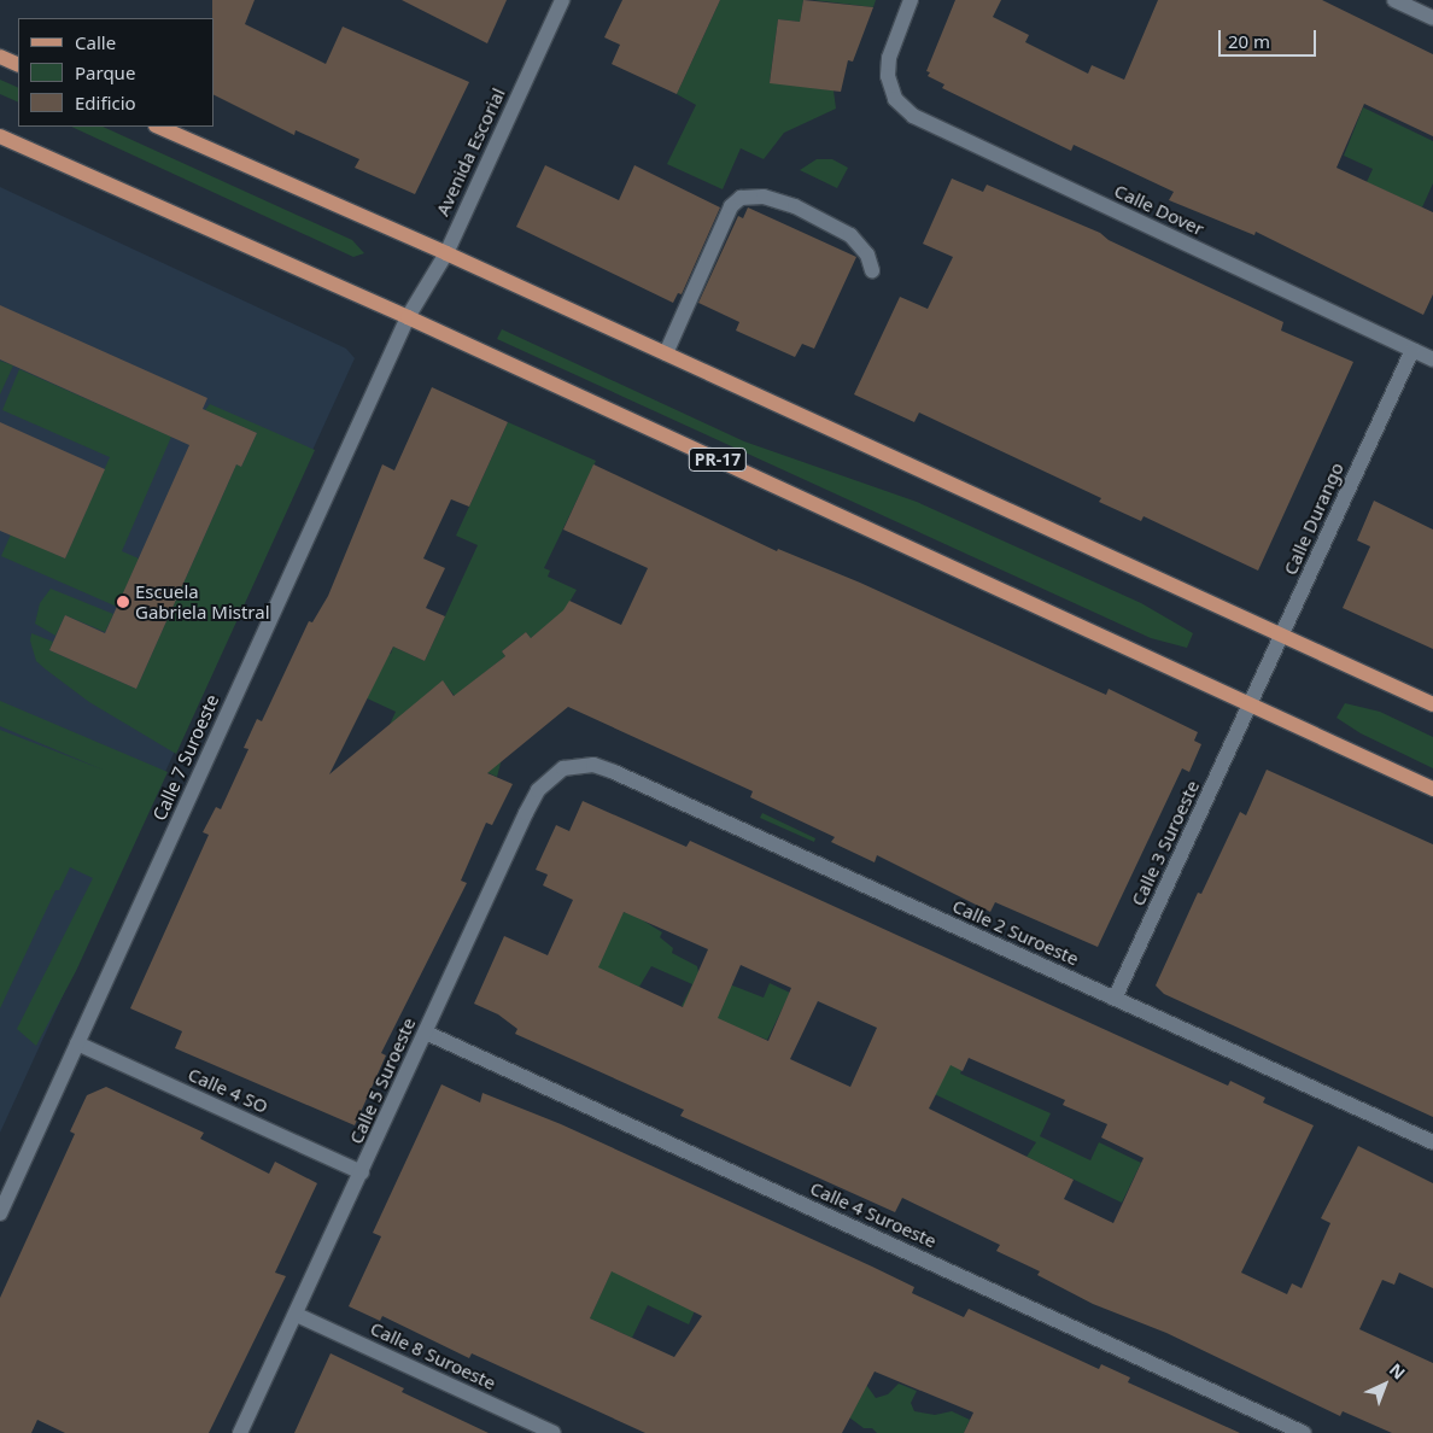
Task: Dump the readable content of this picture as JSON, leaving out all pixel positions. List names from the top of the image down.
{
  "streets": {
    "main road": ["PR-17"],
    "street": [
      "Avenida Escorial",
      "Calle Dover",
      "Calle Durango",
      "Calle 7 Suroeste",
      "Calle 3 Suroeste",
      "Calle 2 Suroeste",
      "Calle 5 Suroeste",
      "Calle 4 SO",
      "Calle 4 Suroeste",
      "Calle 8 Suroeste"
    ]
  },
  "crossings": [
    ["Avenida Escorial", "PR-17"],
    ["Avenida Escorial", "Calle 7 Suroeste"],
    ["Calle Dover", "Calle Durango"],
    ["PR-17", "Calle Durango"],
    ["PR-17", "Calle 7 Suroeste"],
    ["PR-17", "Calle 3 Suroeste"],
    ["Calle Durango", "Calle 3 Suroeste"],
    ["Calle 7 Suroeste", "Calle 4 SO"],
    ["Calle 3 Suroeste", "Calle 2 Suroeste"],
    ["Calle 2 Suroeste", "Calle 5 Suroeste"],
    ["Calle 5 Suroeste", "Calle 4 SO"],
    ["Calle 5 Suroeste", "Calle 4 Suroeste"],
    ["Calle 5 Suroeste", "Calle 8 Suroeste"]
  ],
  "places": ["Escuela Gabriela Mistral"],
  "legend": ["Calle", "Parque", "Edificio"],
  "scale_bar": "20 m",
  "north": "top right"
}
